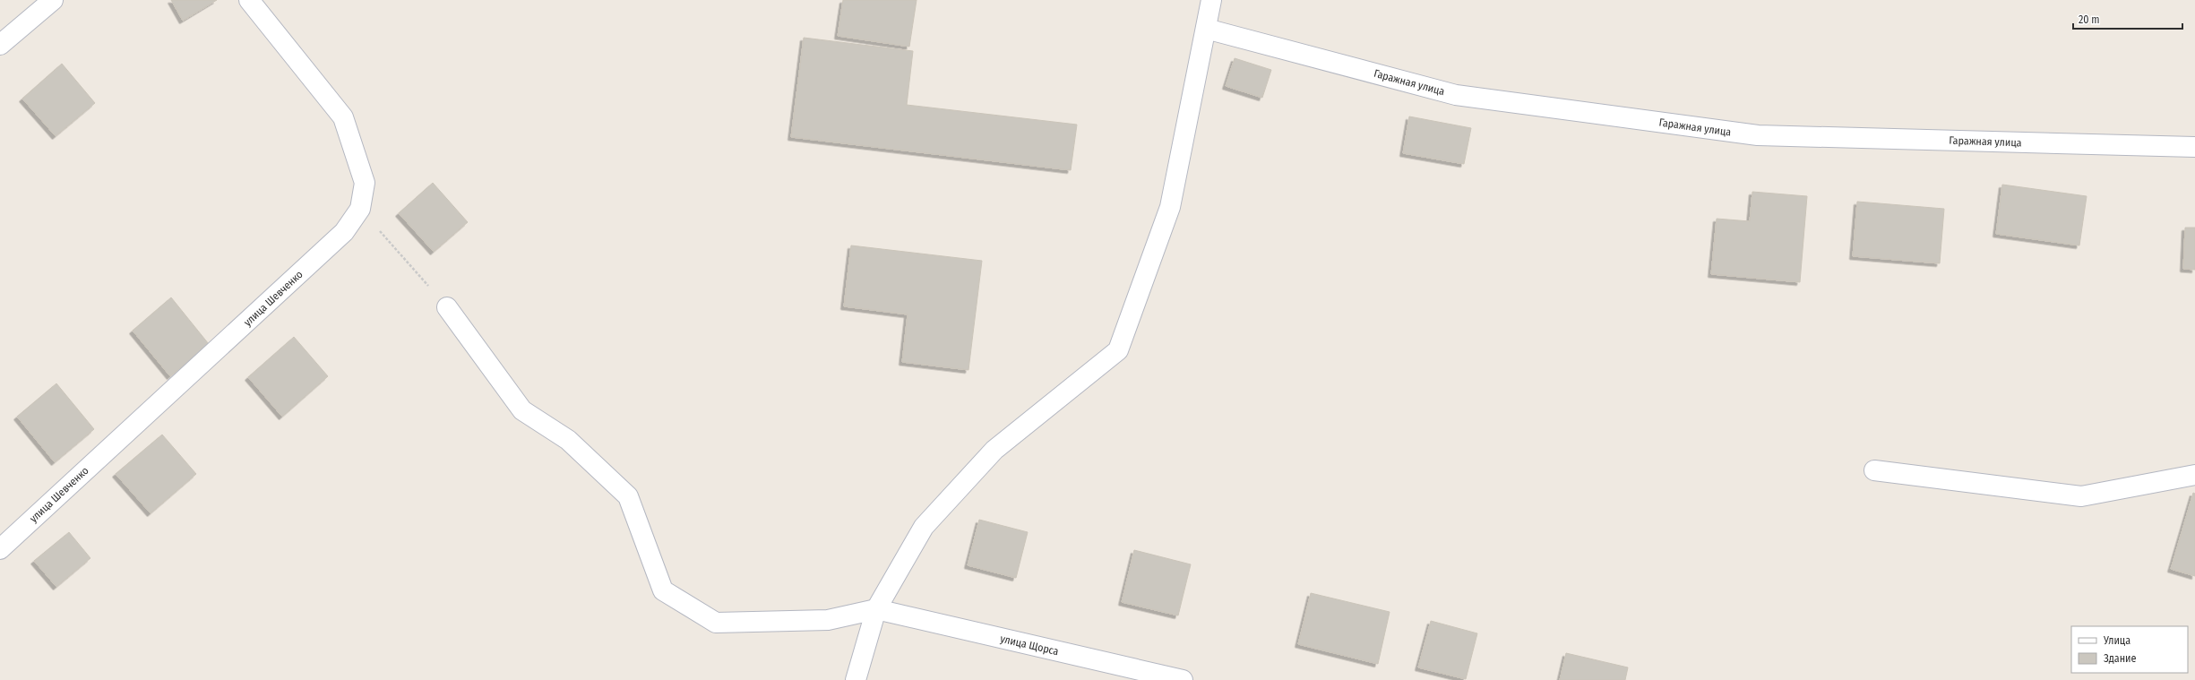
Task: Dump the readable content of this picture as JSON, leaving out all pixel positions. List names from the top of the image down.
{
  "streets": {
    "street": ["Гаражная улица", "улица Шевченко", "улица Щорса"]
  },
  "legend": ["Улица", "Здание"],
  "scale_bar": "20 m"
}
